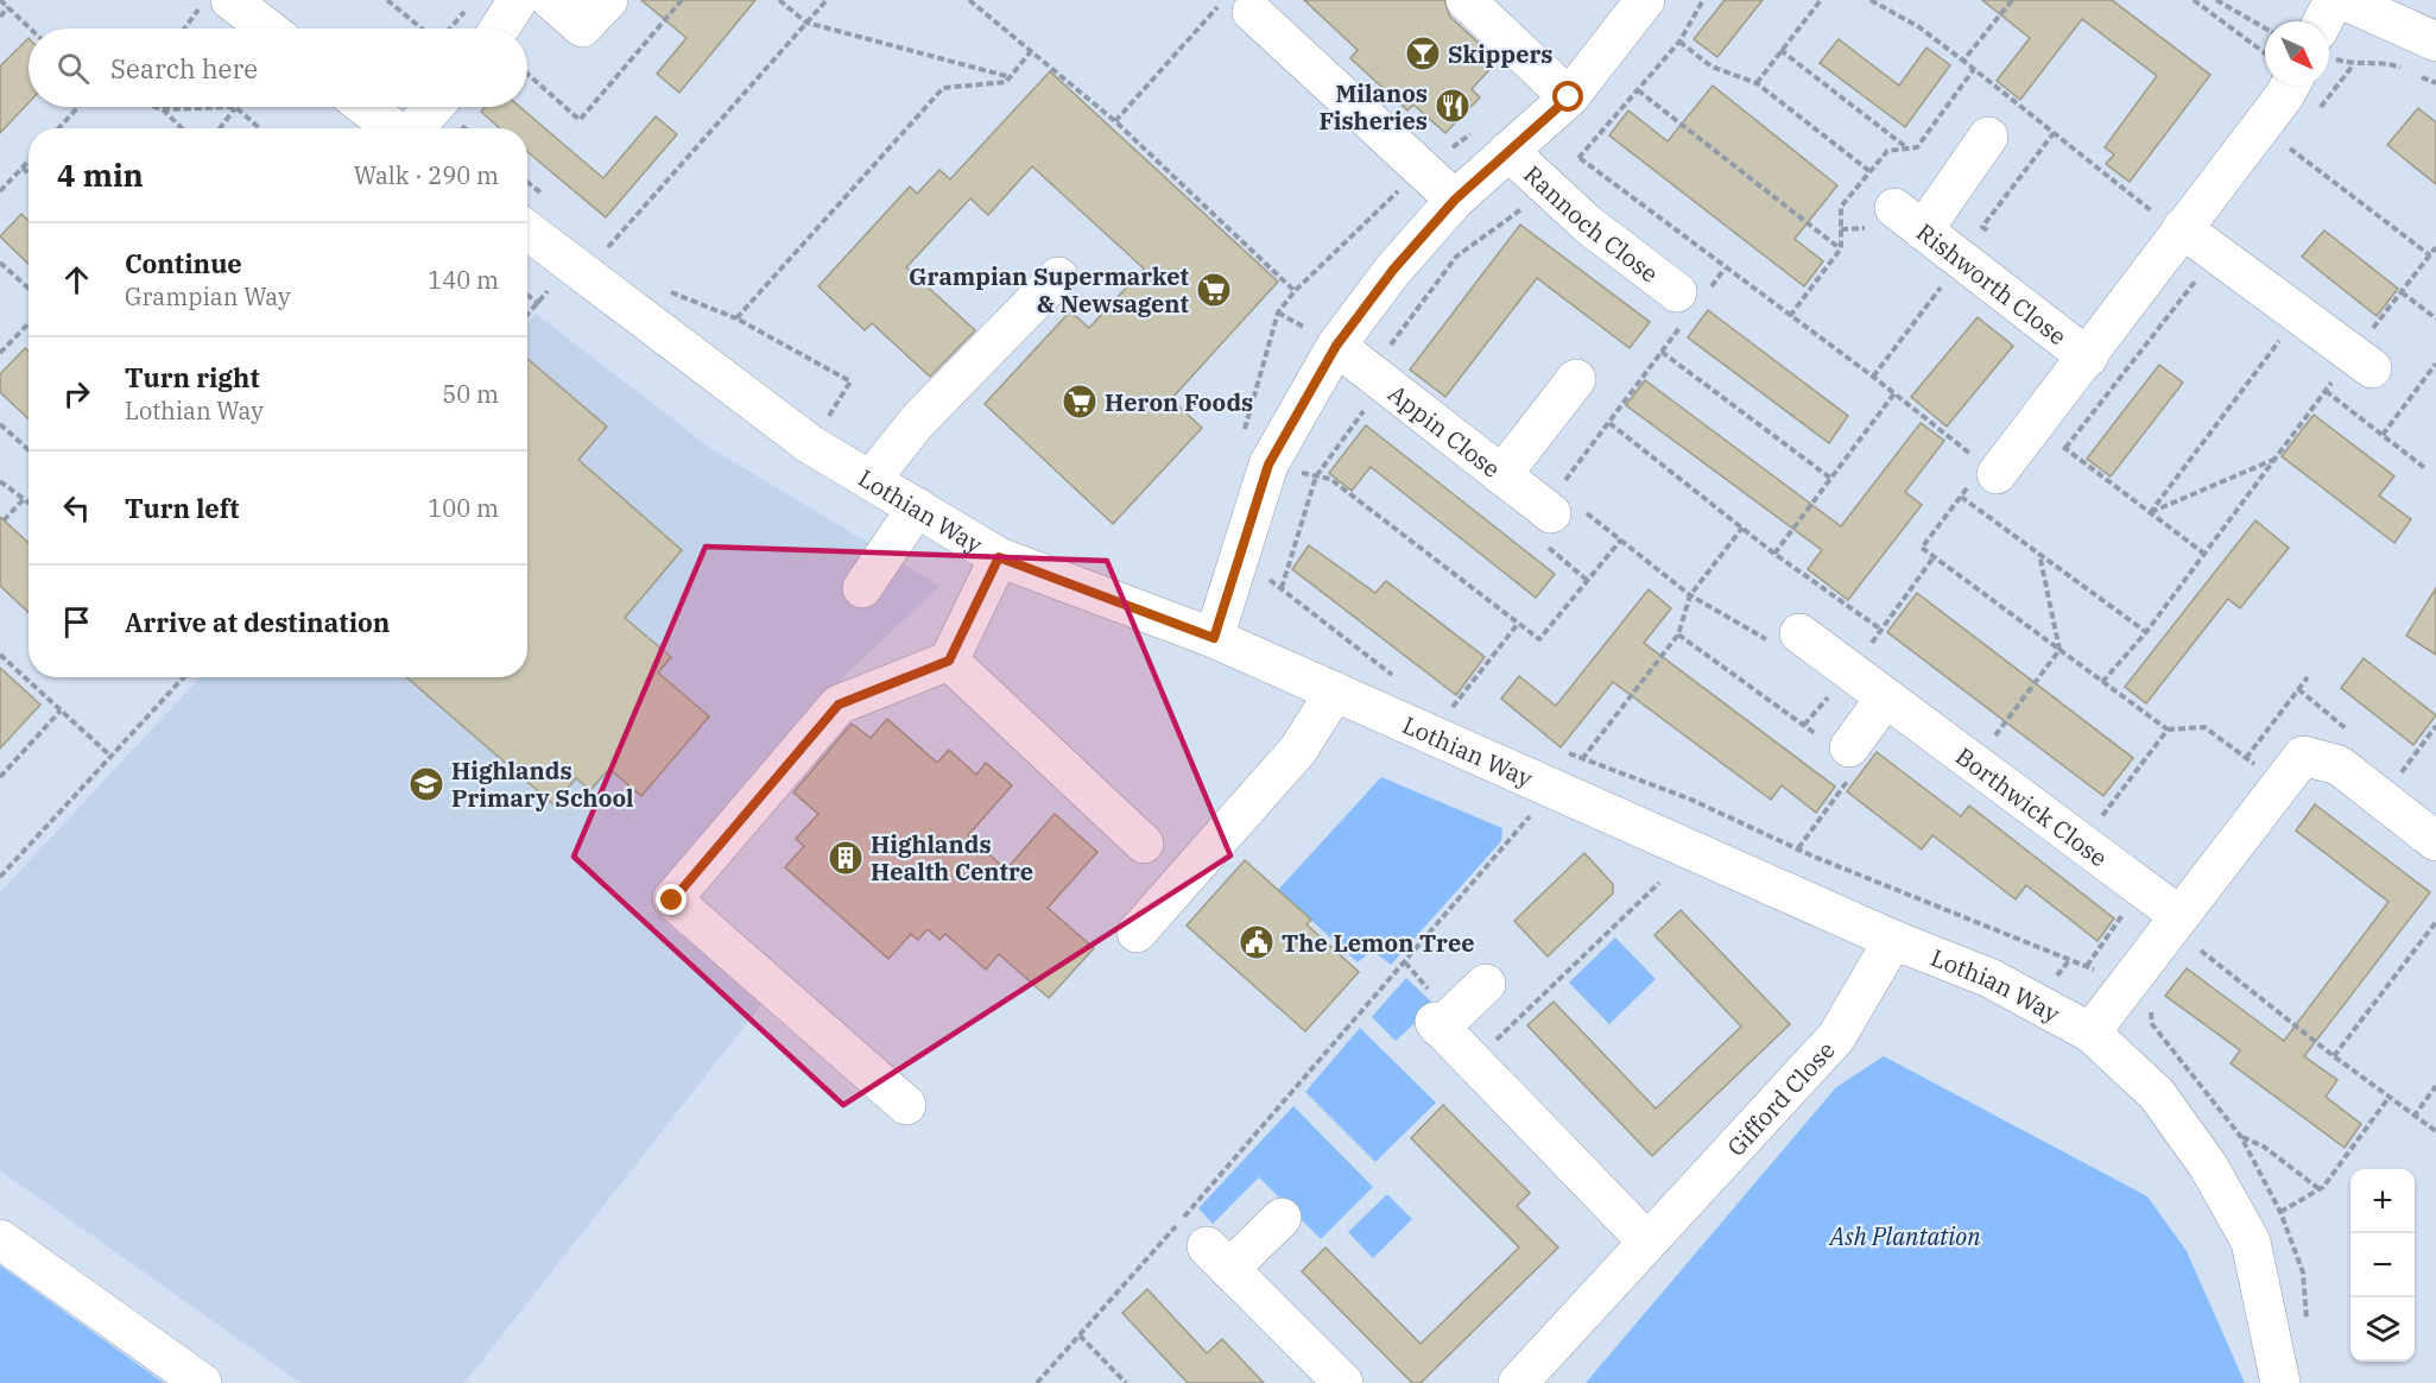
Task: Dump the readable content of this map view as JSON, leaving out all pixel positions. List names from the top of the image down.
{
  "streets": {
    "street": [
      "Rannoch Close",
      "Rishworth Close",
      "Appin Close",
      "Lothian Way",
      "Borthwick Close",
      "Gifford Close"
    ]
  },
  "crossings": [
    ["Lothian Way", "Gifford Close"]
  ],
  "parks": ["Ash Plantation"],
  "places": {
    "bar": ["Skippers"],
    "restaurant": ["Milanos Fisheries"],
    "supermarket": ["Grampian Supermarket & Newsagent", "Heron Foods"],
    "school or university": ["Highlands Primary School"],
    "building": ["Highlands Health Centre"],
    "public building": ["The Lemon Tree"]
  },
  "north": "bottom right",
  "page": {
    "search": "Search here",
    "heading": ["4 min", "Walk · 290 m"],
    "list": [
      ["Continue", "Grampian Way", "140 m"],
      ["Turn right", "Lothian Way", "50 m"],
      ["Turn left", "100 m"],
      "Arrive at destination"
    ],
    "map_buttons": ["+", "−"]
  }
}
